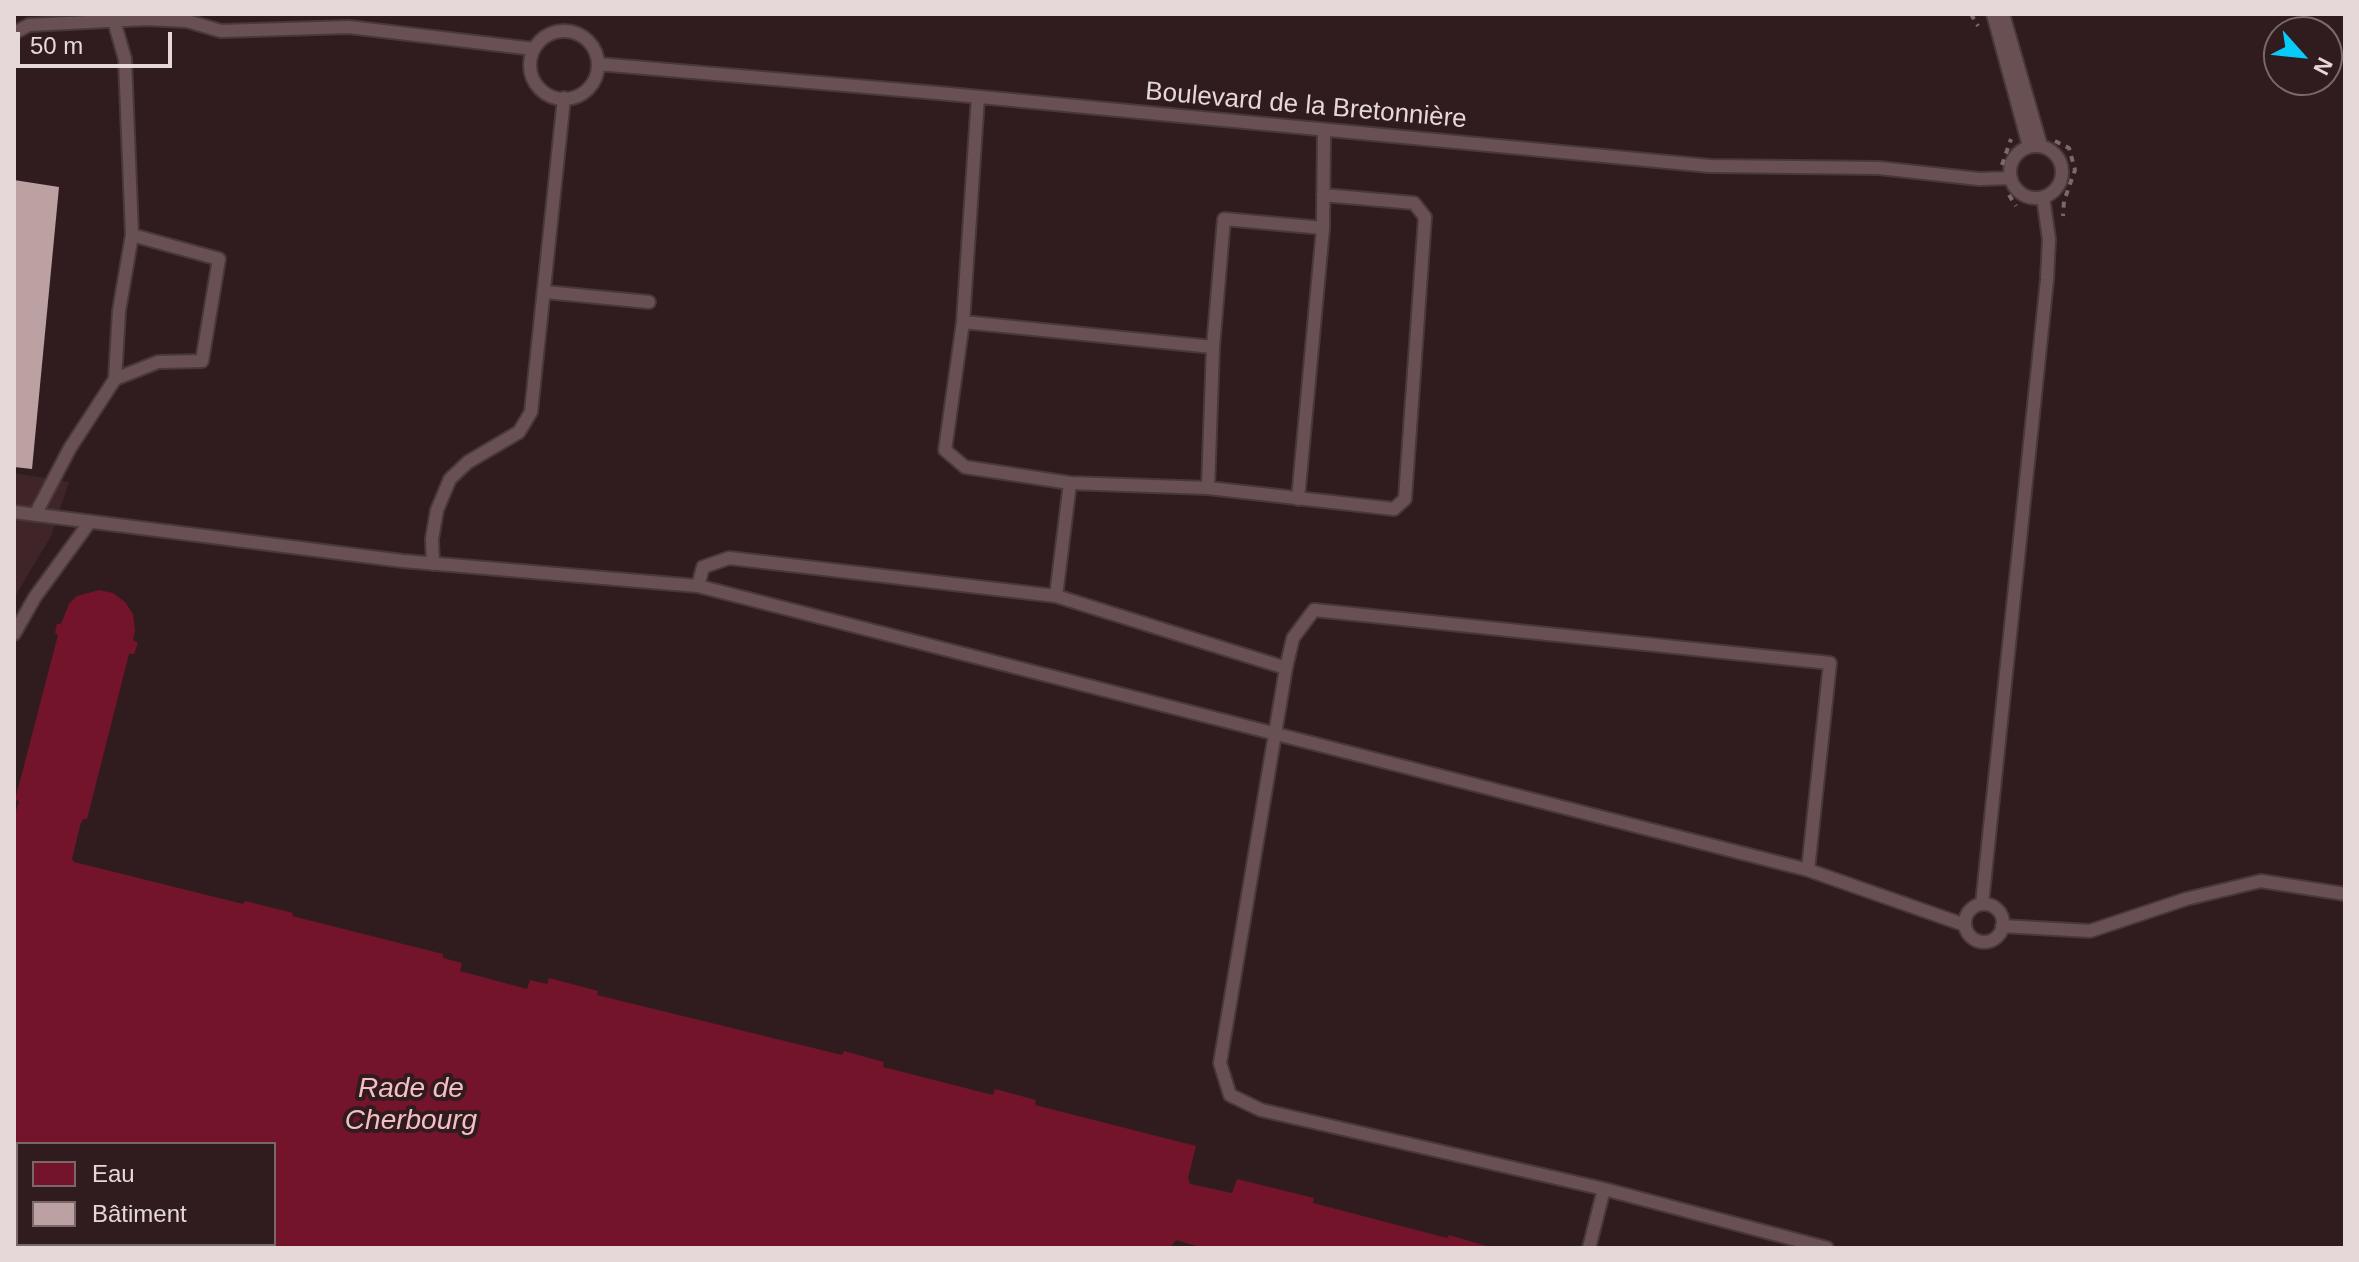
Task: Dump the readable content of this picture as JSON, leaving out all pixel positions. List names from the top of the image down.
{
  "streets": {
    "lane": ["Boulevard de la Bretonnière"]
  },
  "water": ["Rade de Cherbourg"],
  "legend": ["Eau", "Bâtiment"],
  "scale_bar": "50 m",
  "north": "bottom right"
}
